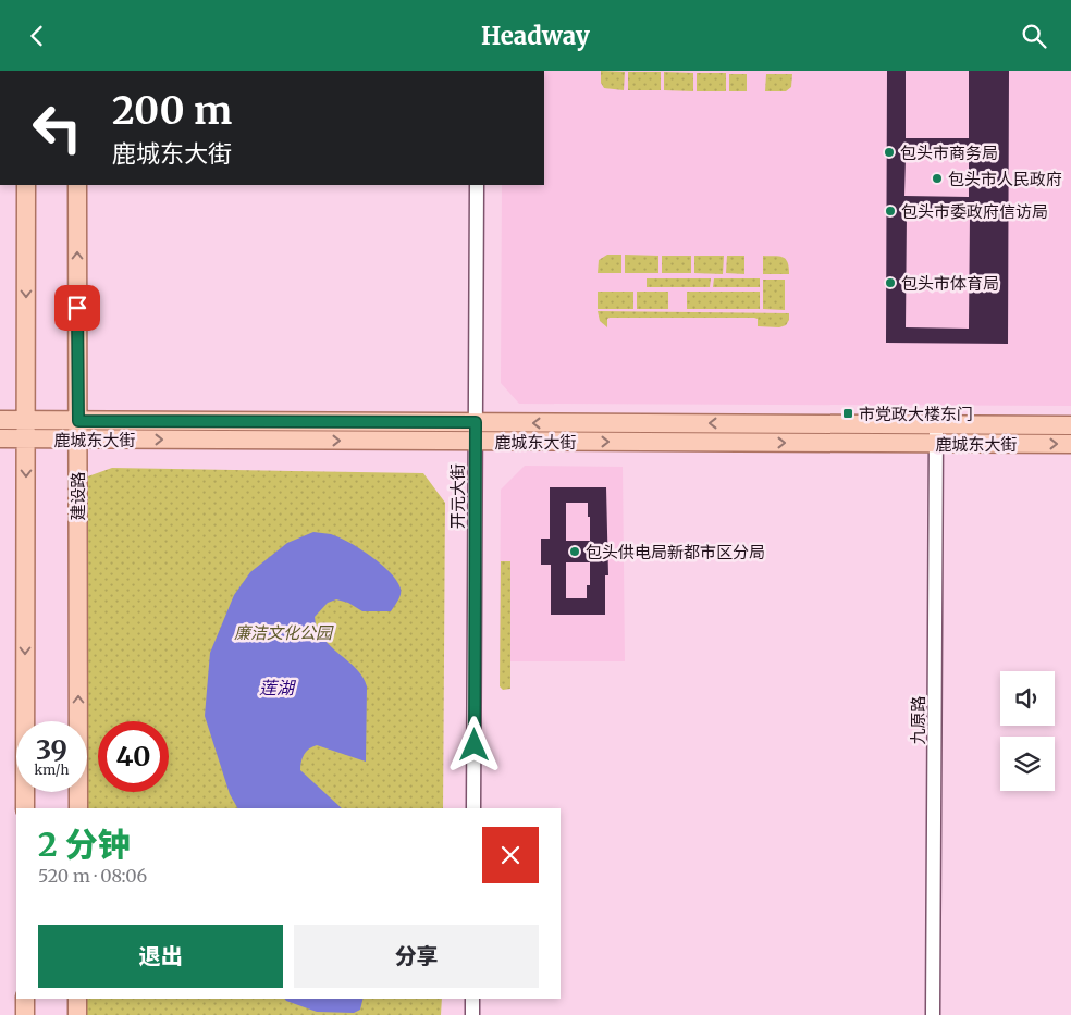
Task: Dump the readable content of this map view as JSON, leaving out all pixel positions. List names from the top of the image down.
{
  "streets": {
    "main road": ["鹿城东大街", "建设路"],
    "street": ["开元大街", "九原路"]
  },
  "crossings": [
    ["鹿城东大街", "建设路"],
    ["鹿城东大街", "开元大街"],
    ["鹿城东大街", "九原路"]
  ],
  "water": ["莲湖"],
  "parks": ["廉洁文化公园"],
  "places": {
    "other": [
      "包头市商务局",
      "包头市人民政府",
      "包头市委政府信访局",
      "包头市体育局",
      "包头供电局新都市区分局"
    ],
    "transit": ["市党政大楼东门"]
  },
  "page": {
    "header": "Headway",
    "turn": ["200 m", "鹿城东大街"],
    "speed": "39 km/h",
    "limit": "40",
    "heading": ["2 分钟", "520 m · 08:06"],
    "buttons": ["退出", "分享"]
  }
}
